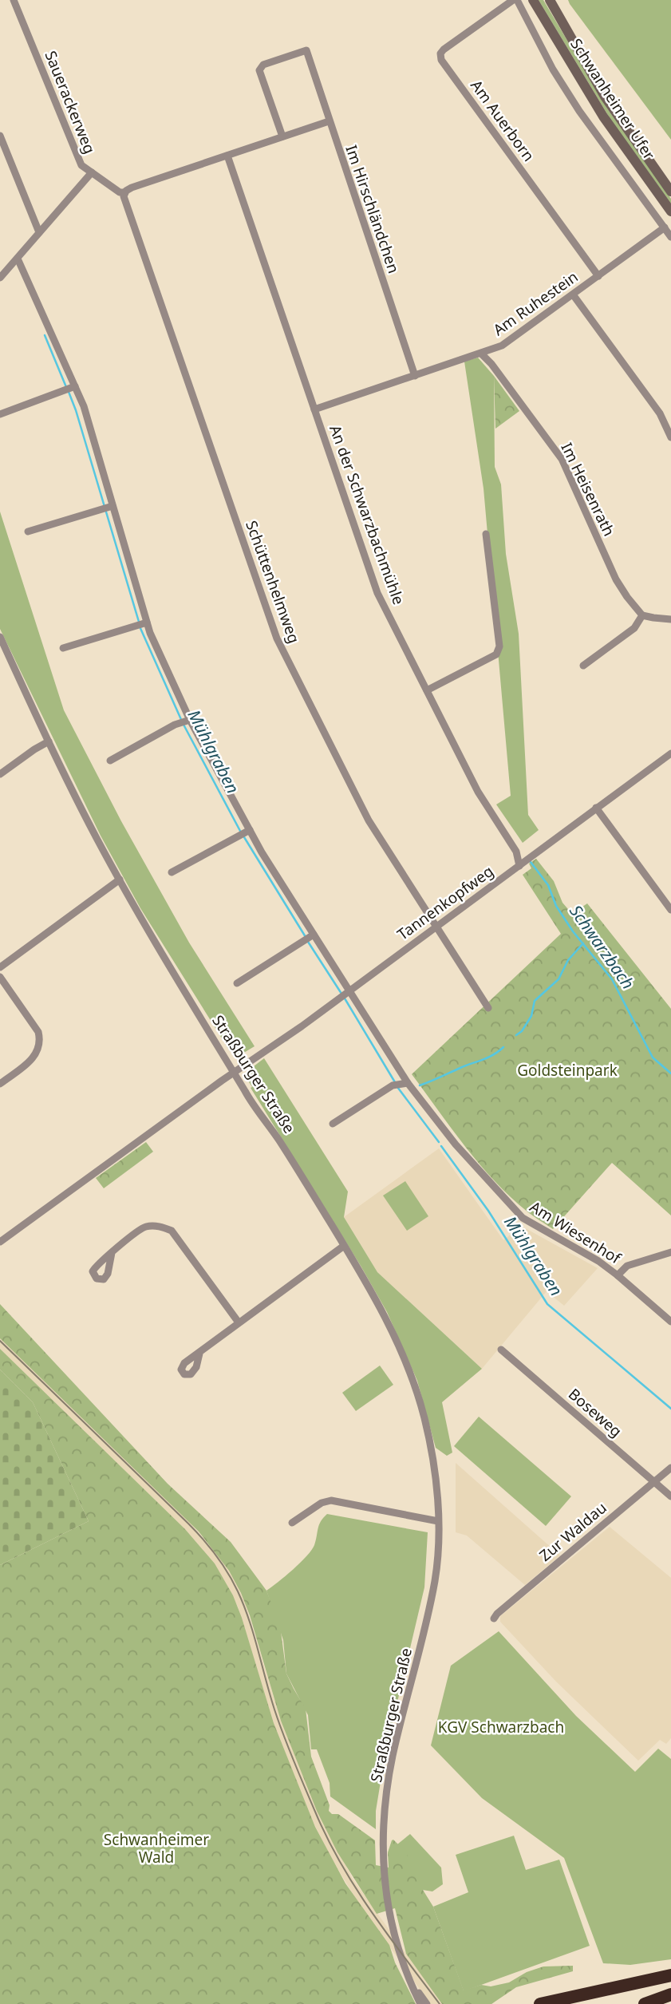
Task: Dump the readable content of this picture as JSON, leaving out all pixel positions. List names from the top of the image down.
{
  "streets": {
    "main road": ["Schwanheimer Ufer"],
    "street": [
      "Sauerackerweg",
      "Am Auerborn",
      "Im Hirschländchen",
      "Am Ruhestein",
      "Im Heisenrath",
      "An der Schwarzbachmühle",
      "Schüttenhelmweg",
      "Tannenkopfweg",
      "Straßburger Straße",
      "Am Wiesenhof",
      "Boseweg",
      "Zur Waldau"
    ]
  },
  "crossings": [
    ["Sauerackerweg", "Schüttenhelmweg"],
    ["Am Auerborn", "Am Ruhestein"],
    ["Im Hirschländchen", "Am Ruhestein"],
    ["Am Ruhestein", "Im Heisenrath"],
    ["Am Ruhestein", "An der Schwarzbachmühle"],
    ["An der Schwarzbachmühle", "Tannenkopfweg"],
    ["Schüttenhelmweg", "Tannenkopfweg"],
    ["Tannenkopfweg", "Straßburger Straße"],
    ["Tannenkopfweg", "Am Wiesenhof"],
    ["Boseweg", "Zur Waldau"]
  ],
  "water": ["Mühlgraben", "Schwarzbach"],
  "parks": ["Goldsteinpark", "KGV Schwarzbach", "Schwanheimer Wald"]
}
